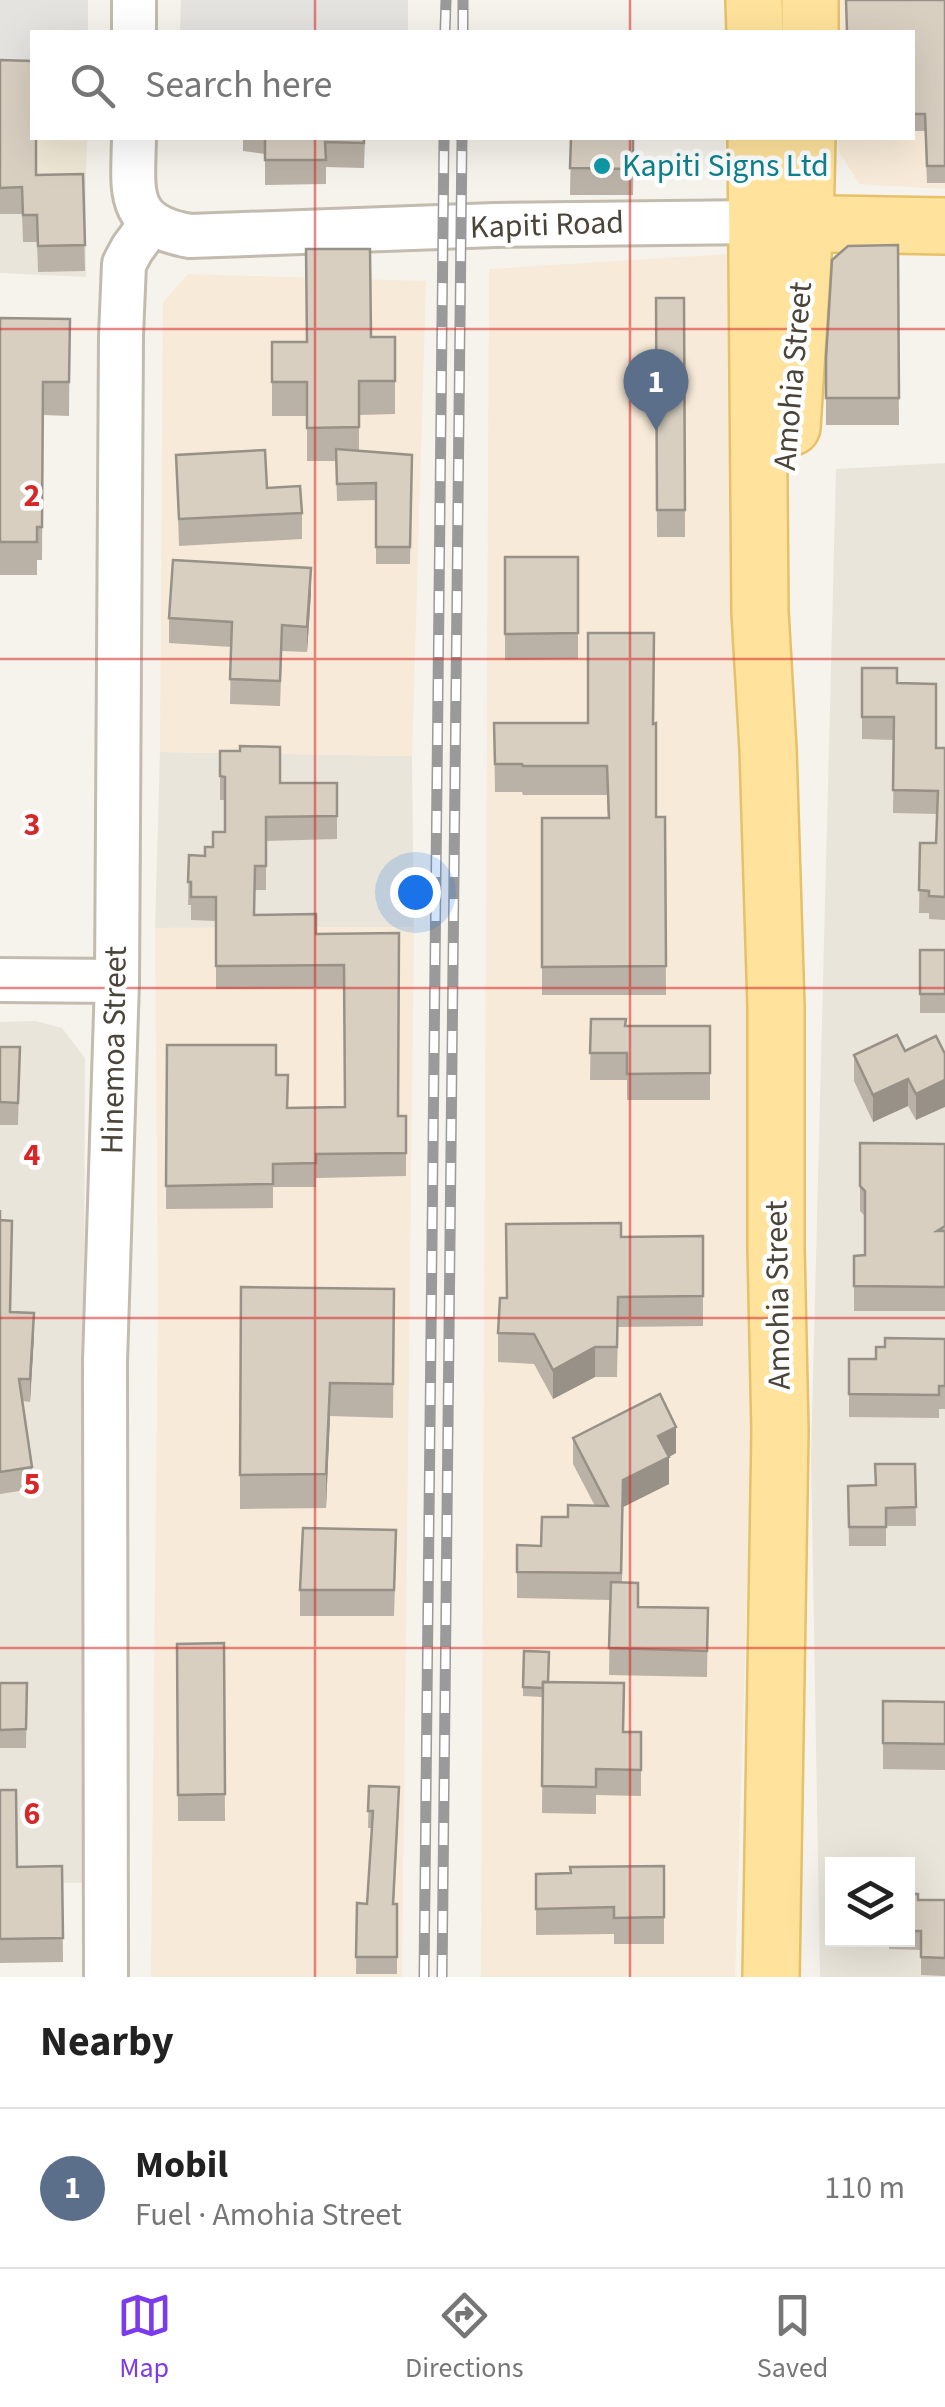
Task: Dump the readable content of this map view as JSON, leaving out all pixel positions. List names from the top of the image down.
{
  "streets": {
    "main road": ["Kapiti Road", "Amohia Street"],
    "street": ["Hinemoa Street"]
  },
  "crossings": [
    ["Kapiti Road", "Amohia Street"],
    ["Kapiti Road", "Hinemoa Street"]
  ],
  "places": ["Kapiti Signs Ltd"],
  "page": {
    "search": "Search here",
    "pins": "1",
    "heading": "Nearby",
    "list": [
      {
        "mark": "1",
        "name": "Mobil",
        "note": "Fuel · Amohia Street",
        "value": "110 m"
      }
    ],
    "nav": ["Map", "Directions", "Saved"]
  },
  "grid": {
    "rows": [
      "2",
      "3",
      "4",
      "5",
      "6"
    ]
  }
}
